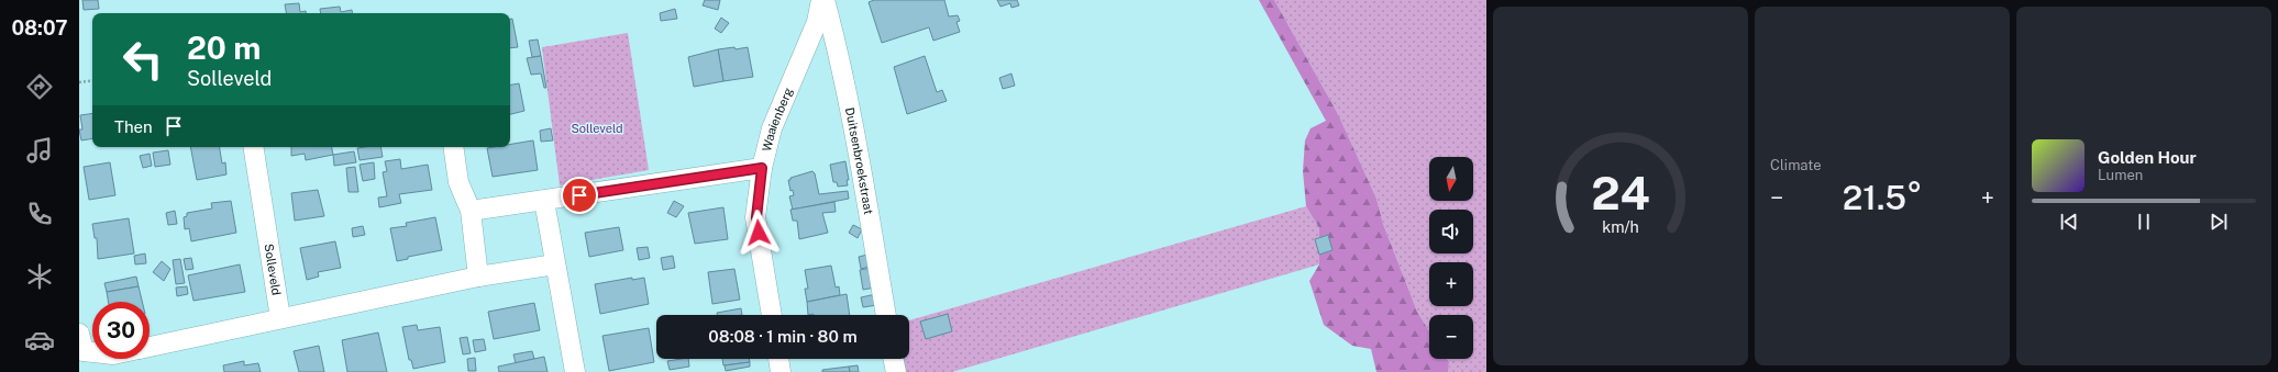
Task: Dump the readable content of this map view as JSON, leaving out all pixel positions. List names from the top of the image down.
{
  "streets": {
    "street": ["Waaienberg", "Duitsenbroekstraat", "Solleveld"]
  },
  "parks": ["Solleveld"],
  "north": "bottom",
  "page": {
    "tabs": "08:07",
    "tile": "Climate",
    "turn": ["20 m", "Solleveld"],
    "then": "Then",
    "song": ["Golden Hour", "Lumen"],
    "map_buttons": ["+", "−"],
    "heat": ["−", "21.5°", "+"],
    "limit": "30",
    "trip": "08:08 · 1 min · 80 m",
    "gauge": ["24", "km/h"]
  }
}
